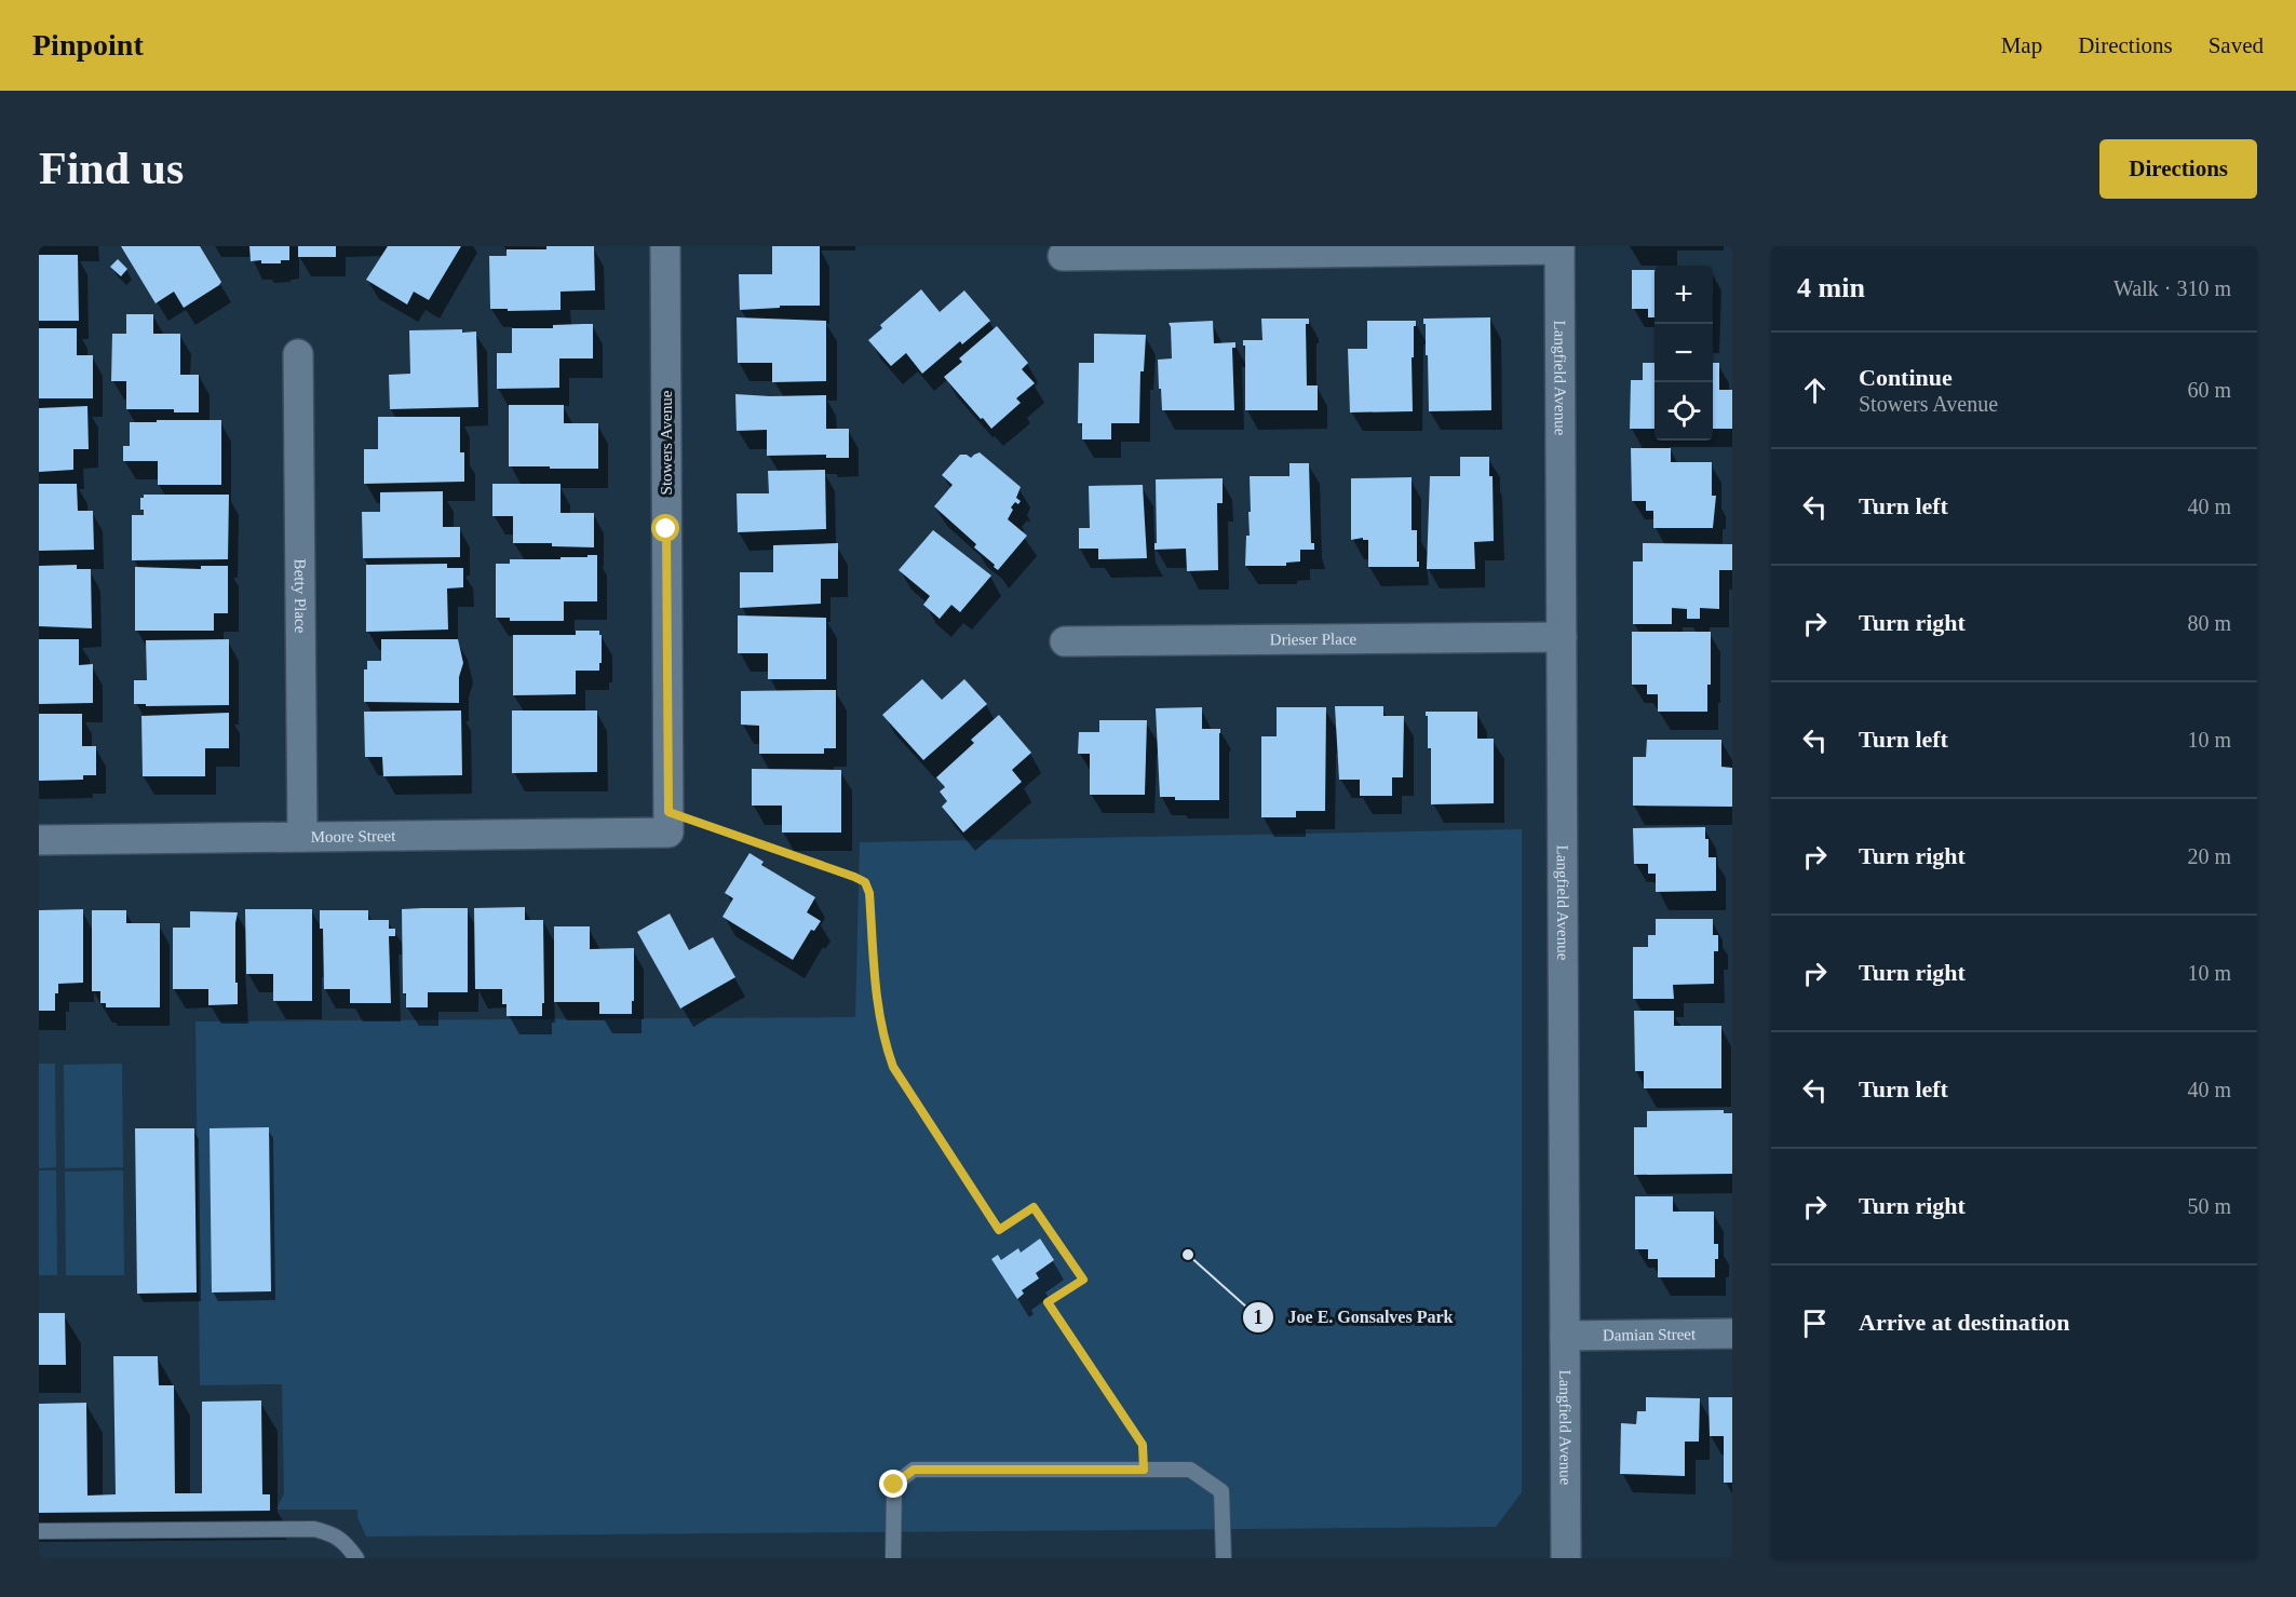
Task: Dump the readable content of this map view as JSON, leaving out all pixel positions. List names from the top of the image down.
{
  "streets": {
    "street": [
      "Langfield Avenue",
      "Stowers Avenue",
      "Betty Place",
      "Drieser Place",
      "Moore Street",
      "Damian Street"
    ]
  },
  "crossings": [
    ["Langfield Avenue", "Drieser Place"],
    ["Langfield Avenue", "Damian Street"],
    ["Stowers Avenue", "Moore Street"],
    ["Betty Place", "Moore Street"]
  ],
  "places": ["Joe E. Gonsalves Park"],
  "page": {
    "header": "Pinpoint",
    "nav": ["Map", "Directions", "Saved"],
    "buttons": "Directions",
    "title": "Find us",
    "heading": ["4 min", "Walk · 310 m"],
    "map_buttons": ["+", "−"],
    "list": [
      ["Continue", "Stowers Avenue", "60 m"],
      ["Turn left", "40 m"],
      ["Turn right", "80 m"],
      ["Turn left", "10 m"],
      ["Turn right", "20 m"],
      ["Turn right", "10 m"],
      ["Turn left", "40 m"],
      ["Turn right", "50 m"],
      "Arrive at destination"
    ]
  }
}
